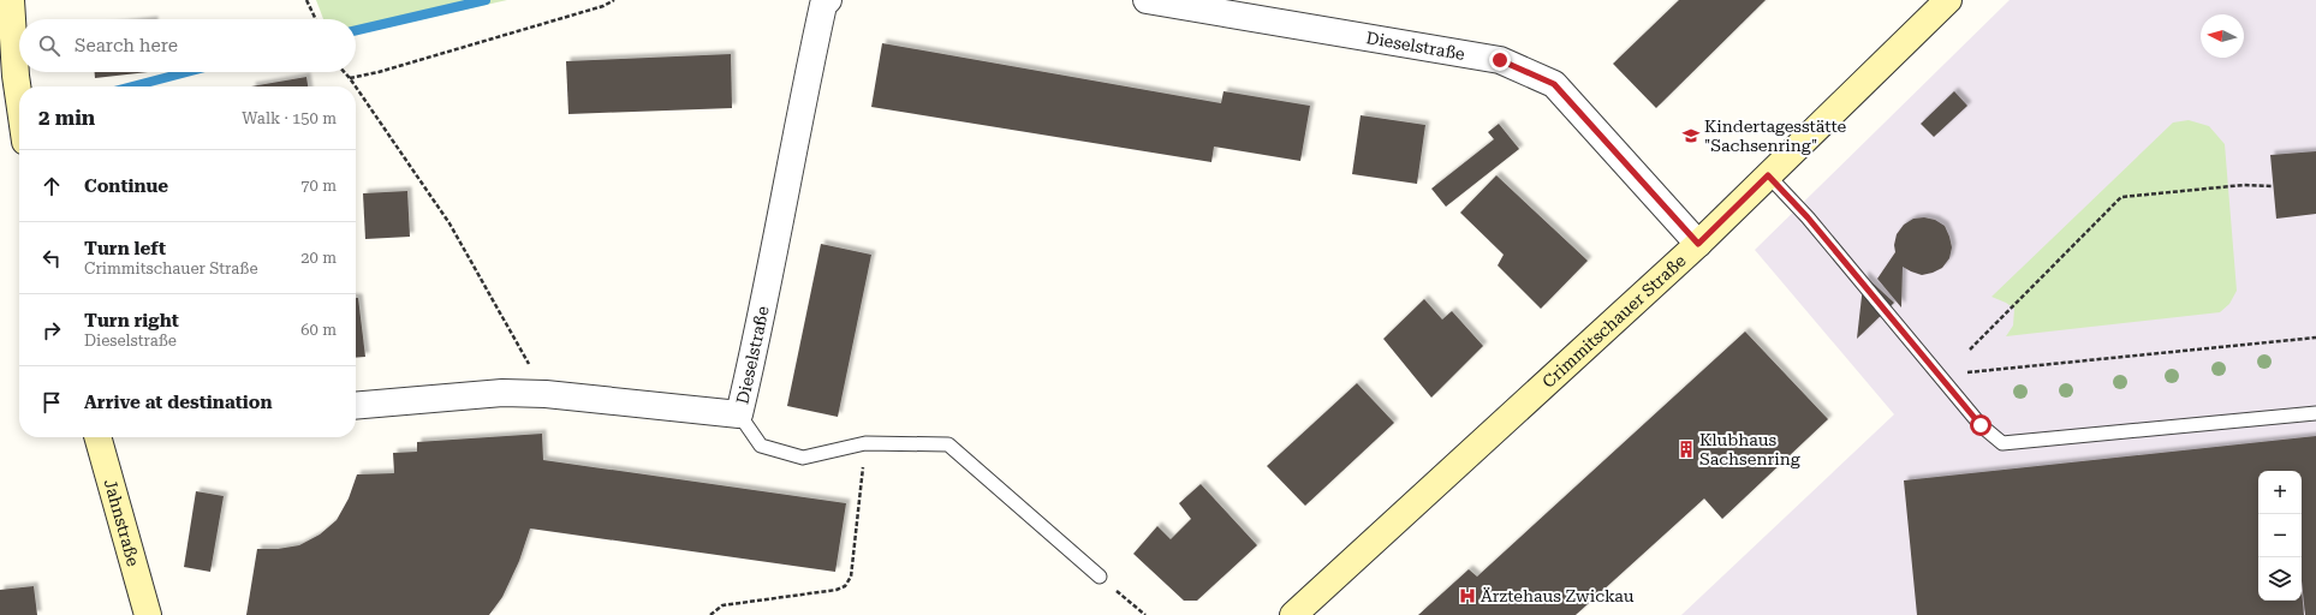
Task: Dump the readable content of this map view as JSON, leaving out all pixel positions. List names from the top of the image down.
{
  "streets": {
    "main road": ["Crimmitschauer Straße", "Jahnstraße"],
    "street": ["Dieselstraße"]
  },
  "crossings": [
    ["Dieselstraße", "Crimmitschauer Straße"]
  ],
  "places": {
    "school or university": ["Kindertagesstätte \"Sachsenring\""],
    "building": ["Klubhaus Sachsenring"],
    "hospital": ["Ärztehaus Zwickau"]
  },
  "north": "left",
  "page": {
    "search": "Search here",
    "heading": ["2 min", "Walk · 150 m"],
    "list": [
      ["Continue", "70 m"],
      ["Turn left", "Crimmitschauer Straße", "20 m"],
      ["Turn right", "Dieselstraße", "60 m"],
      "Arrive at destination"
    ],
    "map_buttons": ["+", "−"]
  }
}
